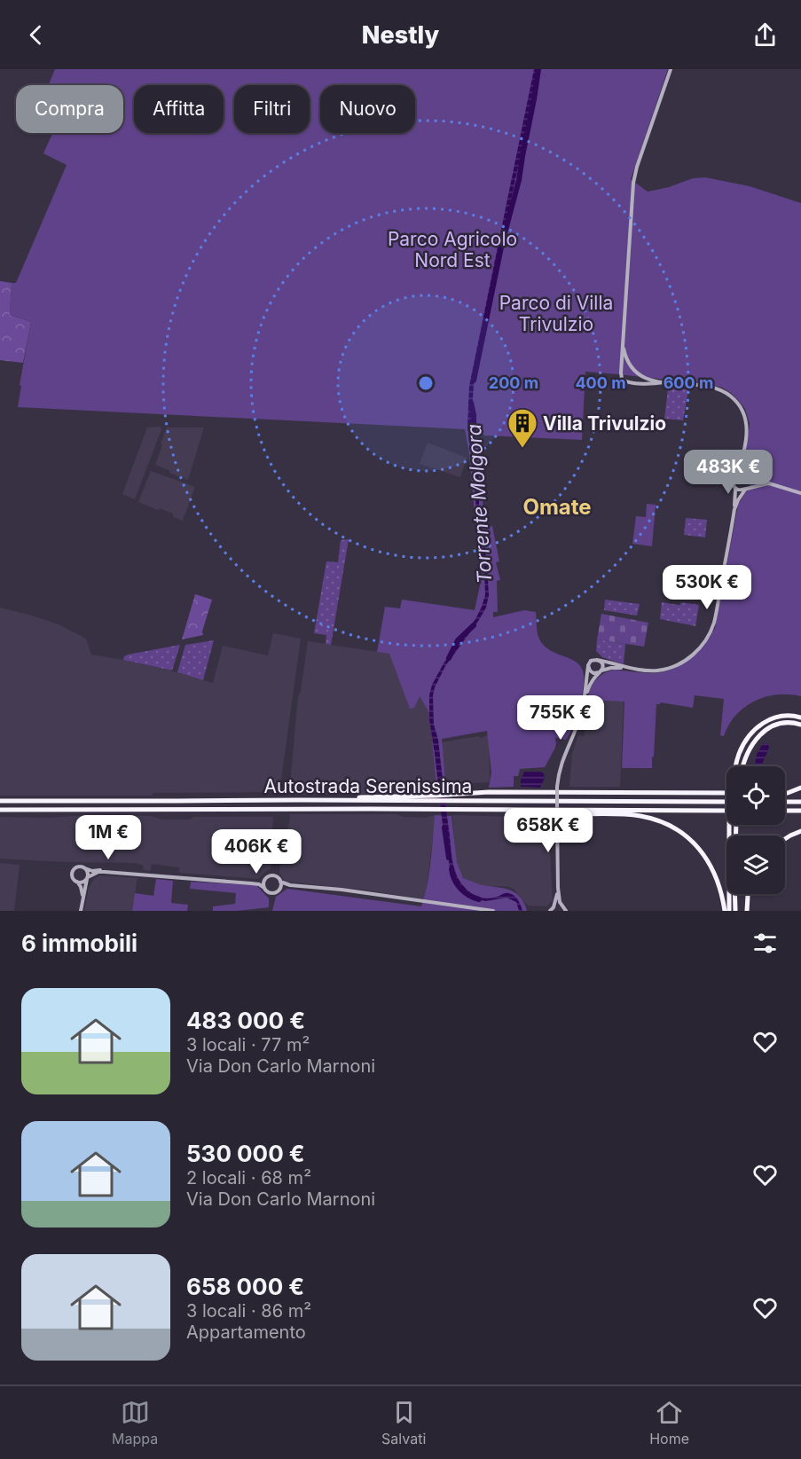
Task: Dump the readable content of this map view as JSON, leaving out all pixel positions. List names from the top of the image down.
{
  "streets": {
    "highway": ["Autostrada Serenissima"]
  },
  "districts": ["Omate"],
  "water": ["Torrente Molgora"],
  "parks": ["Parco Agricolo Nord Est", "Parco di Villa Trivulzio"],
  "places": {
    "building": ["Villa Trivulzio"]
  },
  "page": {
    "header": "Nestly",
    "chip": [
      "Compra",
      "Affitta",
      "Filtri",
      "Nuovo"
    ],
    "price": [
      "483K €",
      "530K €",
      "755K €",
      "658K €",
      "1M €",
      "406K €"
    ],
    "heading": "6 immobili",
    "list": [
      {
        "name": "483 000 €",
        "note": "3 locali · 77 m² · Via Don Carlo Marnoni"
      },
      {
        "name": "530 000 €",
        "note": "2 locali · 68 m² · Via Don Carlo Marnoni"
      },
      {
        "name": "658 000 €",
        "note": "3 locali · 86 m² · Appartamento"
      }
    ],
    "tabs": ["Mappa", "Salvati", "Home"]
  },
  "rings": ["200 m", "400 m", "600 m"]
}
